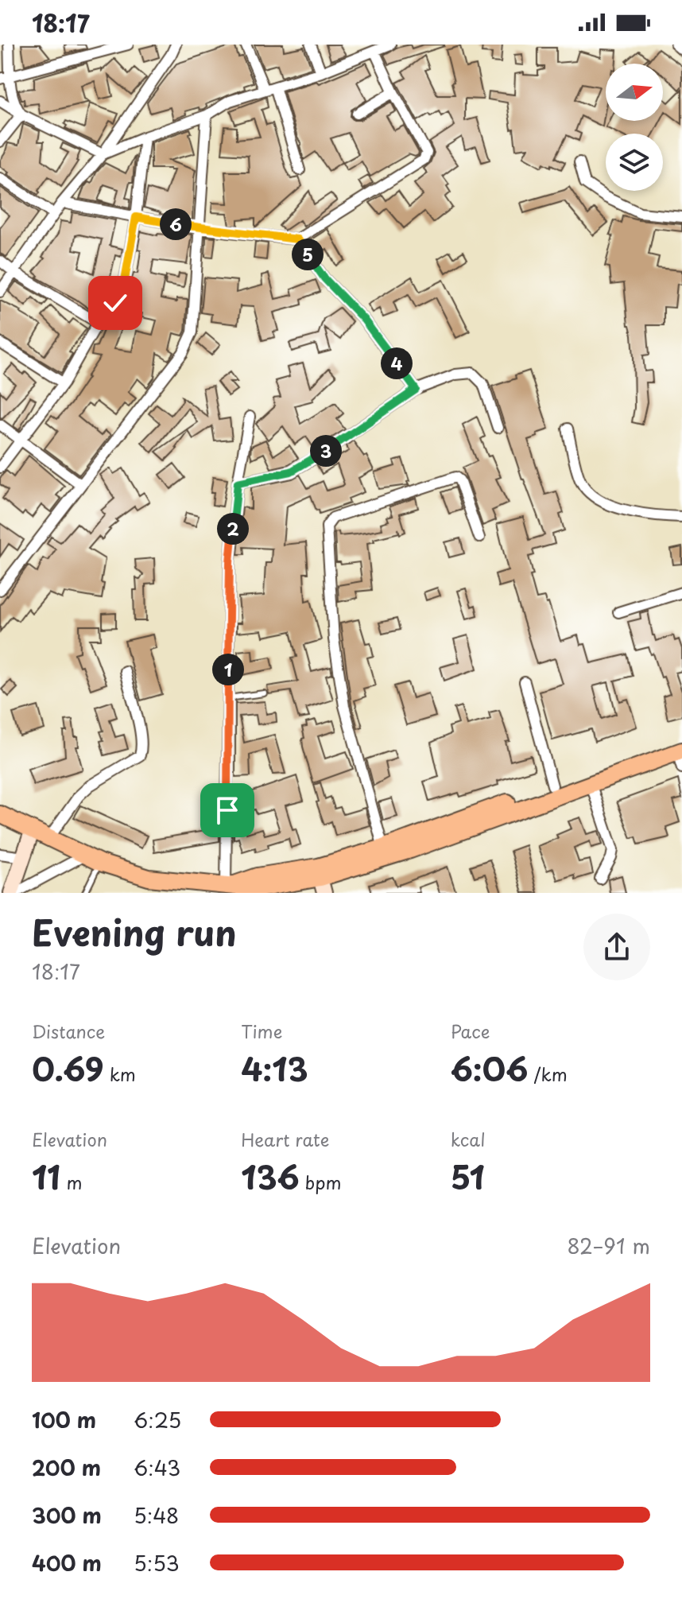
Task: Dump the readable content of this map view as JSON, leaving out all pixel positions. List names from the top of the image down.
{
  "north": "right",
  "page": {
    "status": "18:17",
    "pins": [
      "6",
      "5",
      "4",
      "3",
      "2",
      "1"
    ],
    "heading": ["Evening run", "18:17"],
    "stats": [
      ["Distance", "0.69 km"],
      ["Time", "4:13"],
      ["Pace", "6:06 /km"],
      ["Elevation", "11 m"],
      ["Heart rate", "136 bpm"],
      ["kcal", "51"]
    ],
    "chart": ["Elevation", "82–91 m"],
    "list": [
      {
        "name": "100 m",
        "note": "6:25"
      },
      {
        "name": "200 m",
        "note": "6:43"
      },
      {
        "name": "300 m",
        "note": "5:48"
      },
      {
        "name": "400 m",
        "note": "5:53"
      }
    ]
  }
}
